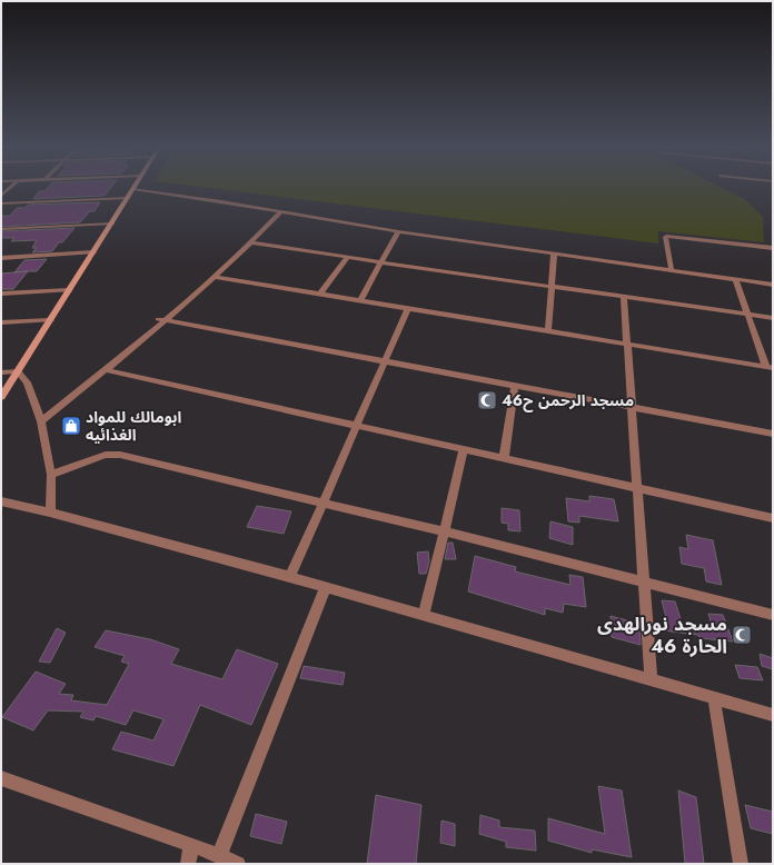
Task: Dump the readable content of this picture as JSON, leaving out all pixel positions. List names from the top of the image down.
{
  "places": {
    "mosque": ["مسجد الرحمن ح46", "مسجد نورالهدى الحارة 46"],
    "shop": ["ابومالك للمواد الغذائيه"]
  }
}
